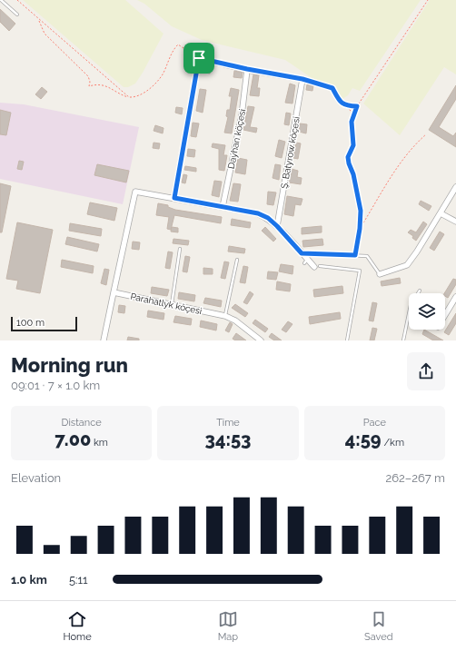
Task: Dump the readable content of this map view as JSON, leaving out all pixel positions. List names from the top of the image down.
{
  "streets": {
    "street": ["Daýhan köçesi", "Ş. Batyrow köçesi", "Parahatlyk köçesi"]
  },
  "scale_bar": "100 m",
  "page": {
    "scale": "100 m",
    "heading": ["Morning run", "09:01 · 7 × 1.0 km"],
    "stats": [
      ["Distance", "7.00 km"],
      ["Time", "34:53"],
      ["Pace", "4:59 /km"]
    ],
    "chart": ["Elevation", "262–267 m"],
    "list": [
      {
        "name": "1.0 km",
        "note": "5:11"
      }
    ],
    "tabs": ["Home", "Map", "Saved"]
  }
}
